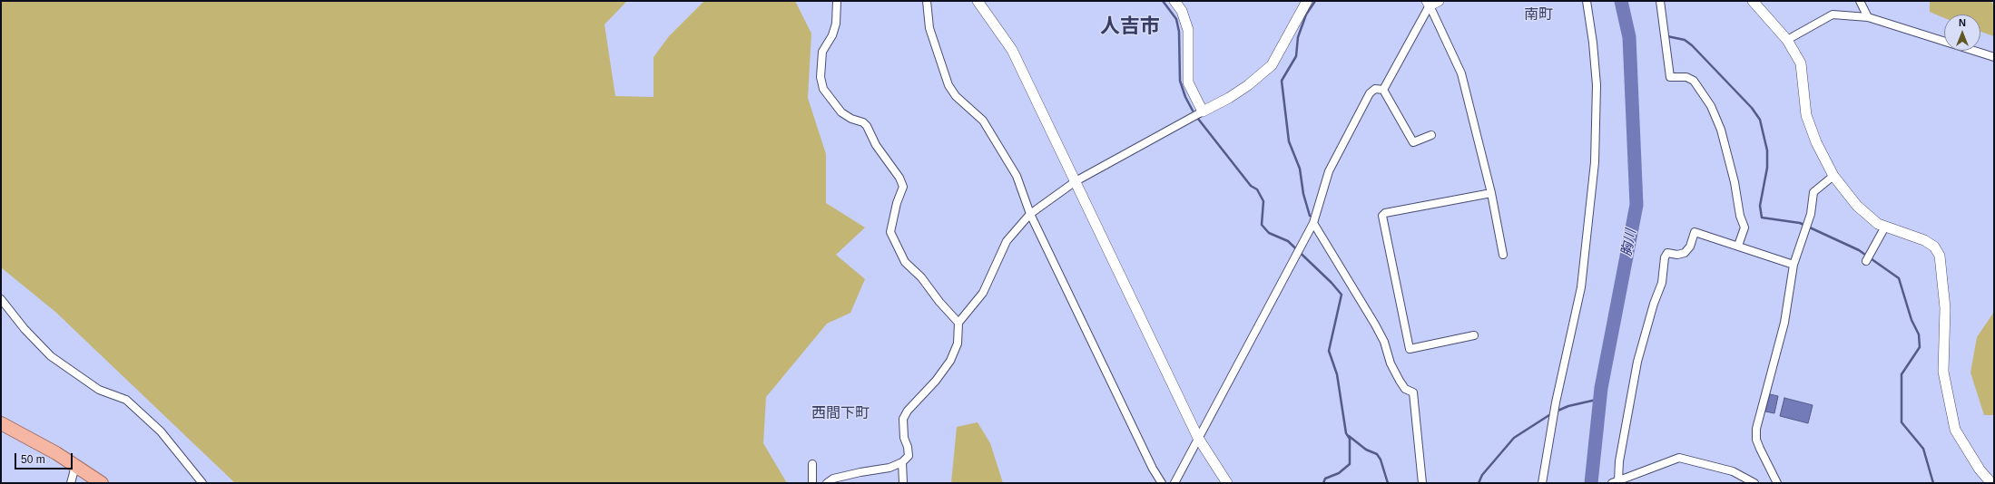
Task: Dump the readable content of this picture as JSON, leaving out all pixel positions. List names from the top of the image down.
{
  "districts": ["南町", "人吉市", "西間下町"],
  "water": ["胸川"],
  "scale_bar": "50 m",
  "north": "top"
}
